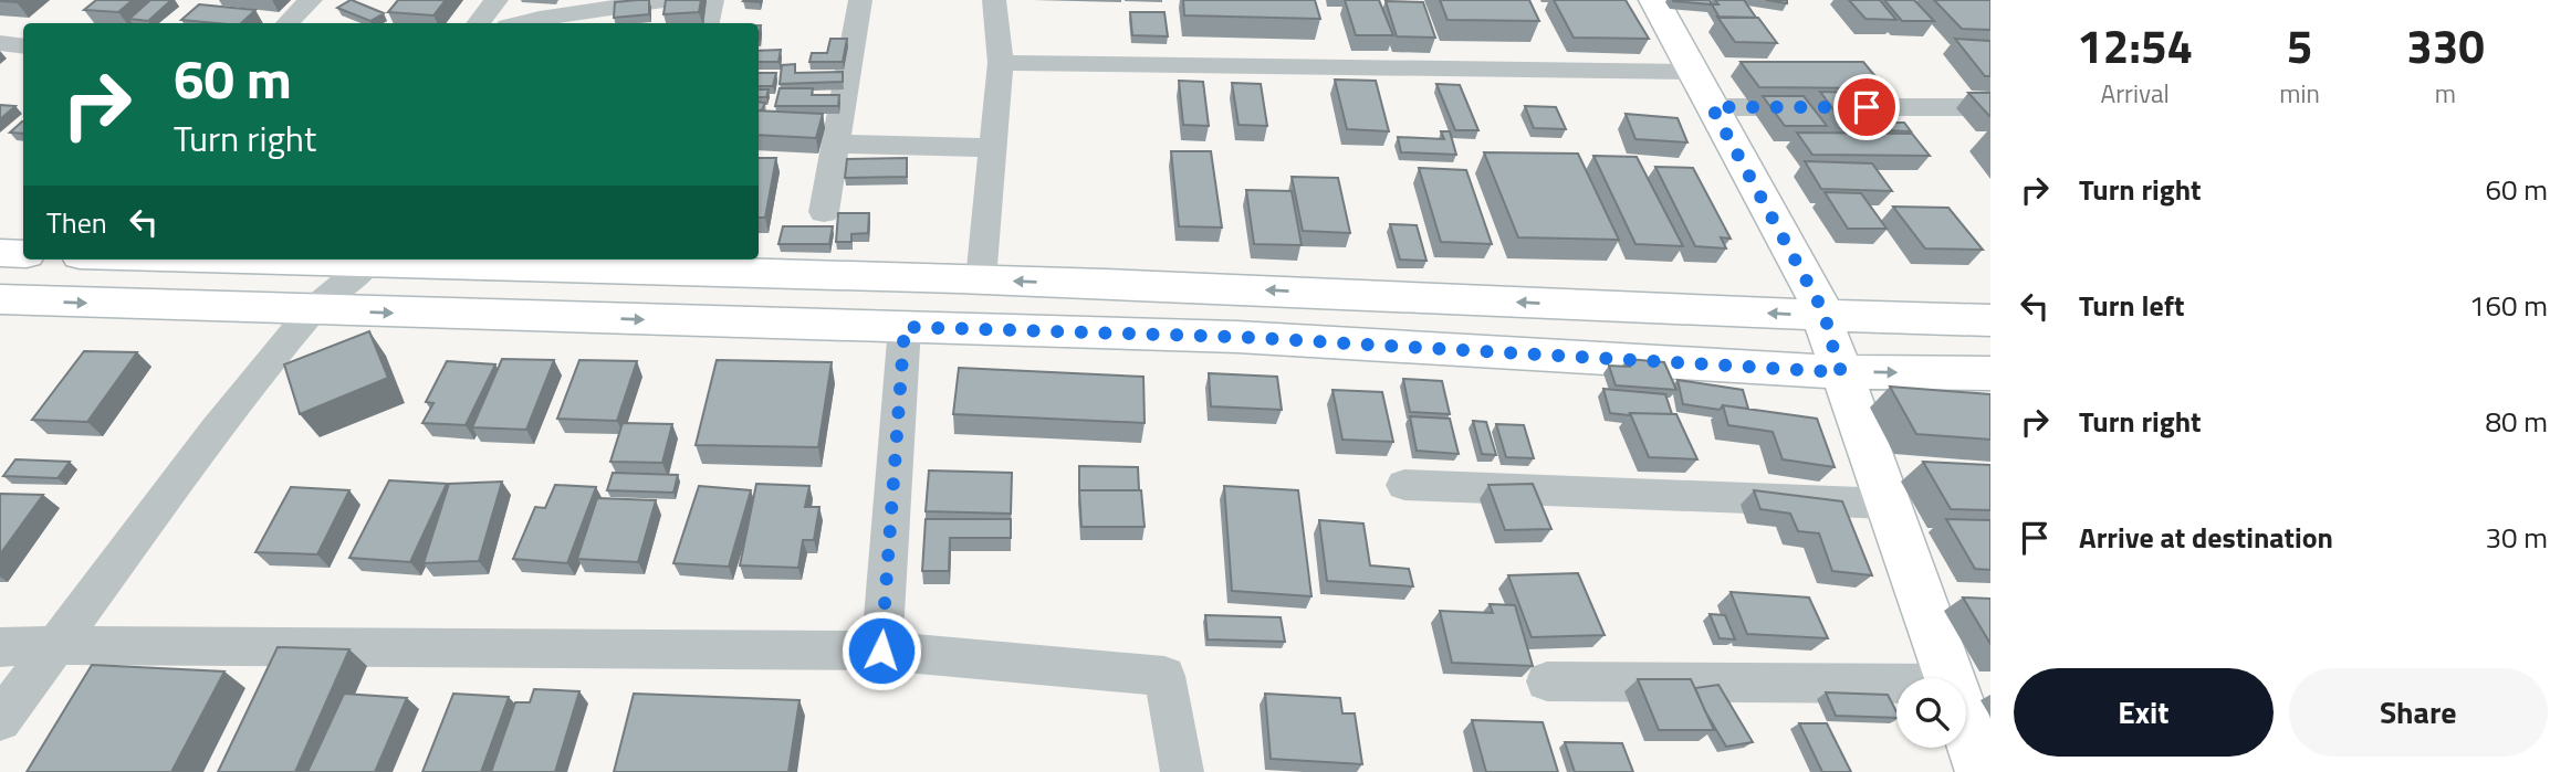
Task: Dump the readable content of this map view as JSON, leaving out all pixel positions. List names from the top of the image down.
{
  "page": {
    "eta": [
      "12:54",
      "Arrival",
      "5",
      "min",
      "330",
      "m"
    ],
    "turn": ["60 m", "Turn right"],
    "list": [
      {
        "name": "Turn right",
        "value": "60 m"
      },
      {
        "name": "Turn left",
        "value": "160 m"
      },
      {
        "name": "Turn right",
        "value": "80 m"
      },
      {
        "name": "Arrive at destination",
        "value": "30 m"
      }
    ],
    "then": "Then",
    "buttons": ["Exit", "Share"]
  }
}
